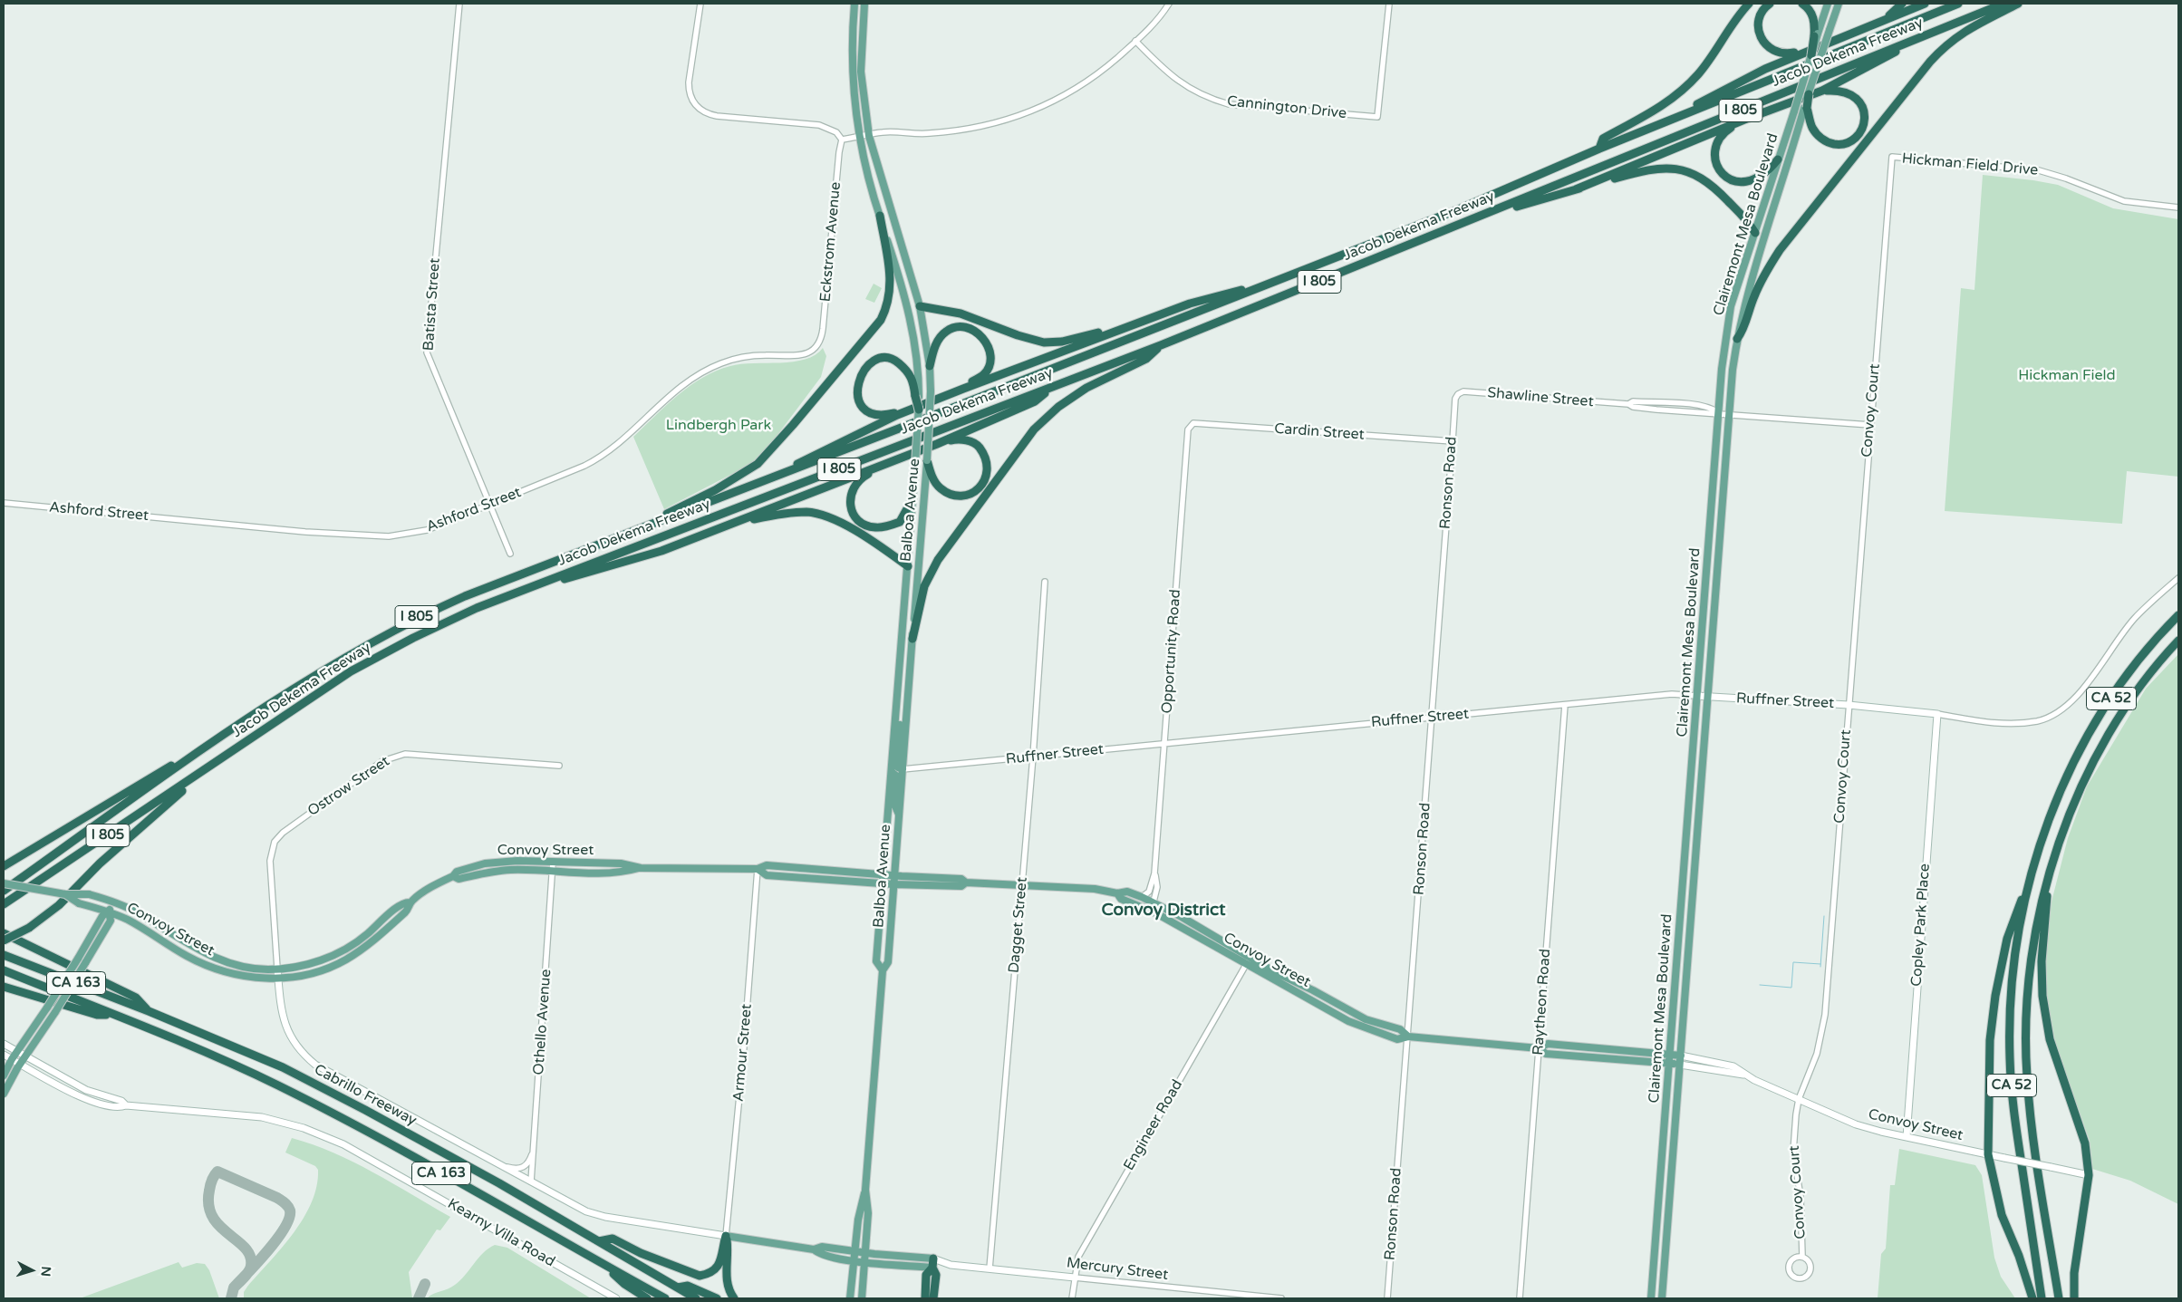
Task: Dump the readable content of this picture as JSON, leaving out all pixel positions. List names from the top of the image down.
{
  "streets": {
    "highway": [
      "Jacob Dekema Freeway",
      "I 805",
      "CA 52",
      "CA 163",
      "Cabrillo Freeway"
    ],
    "main road": [
      "Clairemont Mesa Boulevard",
      "Balboa Avenue",
      "Ruffner Street",
      "Convoy Street",
      "Copley Park Place",
      "Kearny Villa Road",
      "Mercury Street"
    ],
    "street": [
      "Cannington Drive",
      "Hickman Field Drive",
      "Eckstrom Avenue",
      "Batista Street",
      "Shawline Street",
      "Convoy Court",
      "Cardin Street",
      "Ronson Road",
      "Ashford Street",
      "Opportunity Road",
      "Ostrow Street",
      "Dagget Street",
      "Raytheon Road",
      "Othello Avenue",
      "Armour Street",
      "Engineer Road"
    ]
  },
  "crossings": [
    ["Hickman Field Drive", "Convoy Court"],
    ["Clairemont Mesa Boulevard", "Shawline Street"],
    ["Clairemont Mesa Boulevard", "Ruffner Street"],
    ["Clairemont Mesa Boulevard", "Convoy Street"],
    ["Eckstrom Avenue", "Ashford Street"],
    ["Batista Street", "Ashford Street"],
    ["Shawline Street", "Convoy Court"],
    ["Shawline Street", "Ronson Road"],
    ["Convoy Court", "Ruffner Street"],
    ["Convoy Court", "Convoy Street"],
    ["Cardin Street", "Ronson Road"],
    ["Cardin Street", "Opportunity Road"],
    ["Ronson Road", "Ruffner Street"],
    ["Ronson Road", "Convoy Street"],
    ["Balboa Avenue", "Ruffner Street"],
    ["Balboa Avenue", "Convoy Street"],
    ["Balboa Avenue", "Mercury Street"],
    ["Opportunity Road", "Ruffner Street"],
    ["Ruffner Street", "Dagget Street"],
    ["Ruffner Street", "Copley Park Place"],
    ["Ruffner Street", "Raytheon Road"],
    ["Ostrow Street", "Convoy Street"],
    ["Convoy Street", "Dagget Street"],
    ["Convoy Street", "Copley Park Place"],
    ["Convoy Street", "Raytheon Road"],
    ["Convoy Street", "Othello Avenue"],
    ["Convoy Street", "Armour Street"],
    ["Convoy Street", "Engineer Road"],
    ["Dagget Street", "Mercury Street"],
    ["Armour Street", "Mercury Street"],
    ["Engineer Road", "Mercury Street"]
  ],
  "districts": ["Convoy District"],
  "parks": ["Hickman Field", "Lindbergh Park"],
  "north": "right"
}
